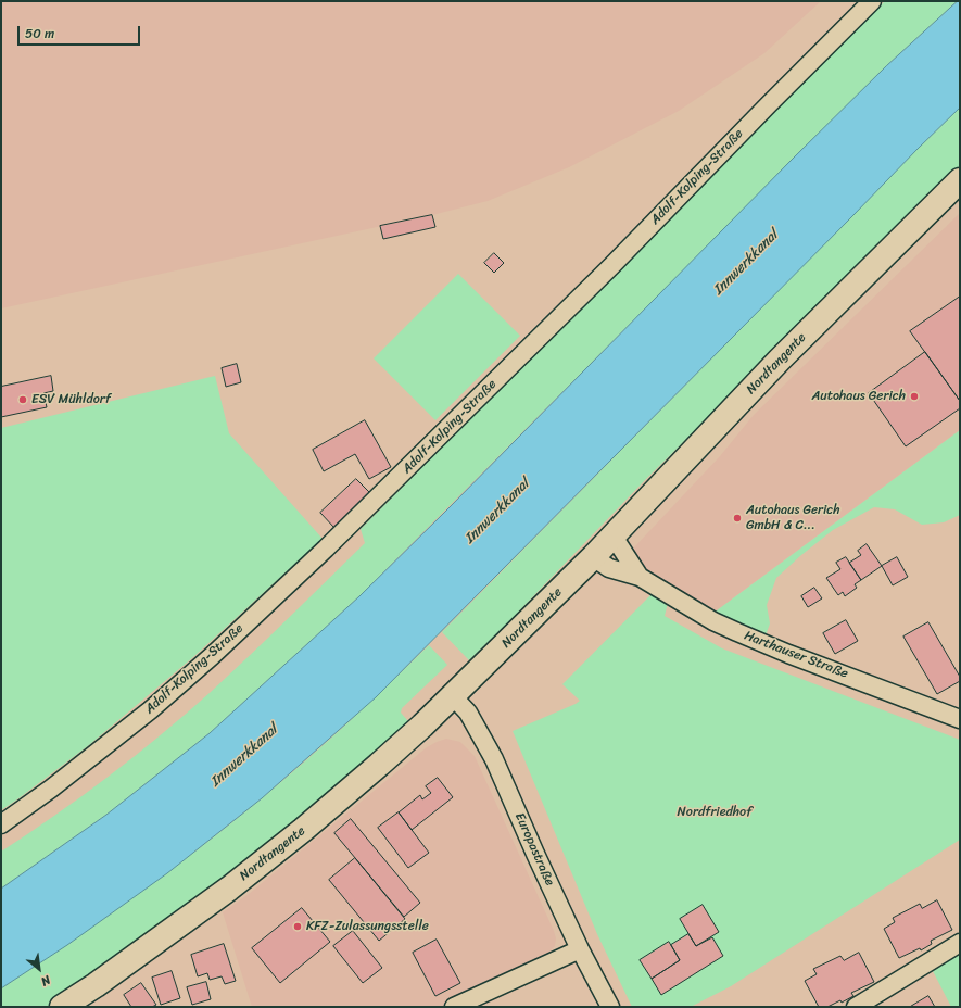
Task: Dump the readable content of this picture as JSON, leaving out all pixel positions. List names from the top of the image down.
{
  "streets": {
    "main road": ["Nordtangente"],
    "street": ["Adolf-Kolping-Straße", "Harthauser Straße", "Europastraße"]
  },
  "crossings": [
    ["Nordtangente", "Harthauser Straße"],
    ["Nordtangente", "Europastraße"]
  ],
  "water": ["Innwerkkanal"],
  "parks": ["Nordfriedhof"],
  "places": [
    "Autohaus Gerich",
    "ESV Mühldorf",
    "Autohaus Gerich GmbH & C...",
    "KFZ-Zulassungsstelle"
  ],
  "scale_bar": "50 m",
  "north": "bottom right"
}
